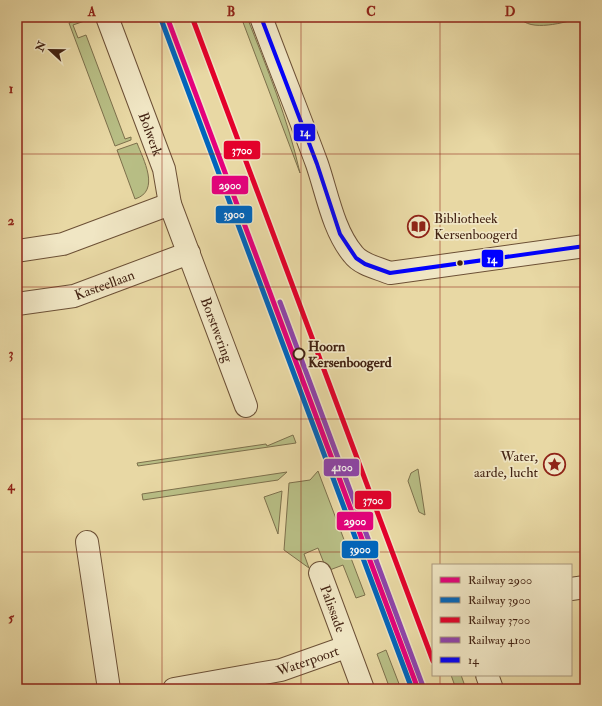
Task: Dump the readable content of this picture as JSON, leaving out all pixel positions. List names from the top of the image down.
{
  "streets": {
    "street": [
      "Bolwerk",
      "Kasteellaan",
      "Borstwering",
      "Palissade",
      "Waterpoort"
    ]
  },
  "crossings": [
    ["Bolwerk", "Kasteellaan"],
    ["Bolwerk", "Borstwering"],
    ["Kasteellaan", "Borstwering"],
    ["Palissade", "Waterpoort"]
  ],
  "places": {
    "library": ["Bibliotheek Kersenboogerd"],
    "other": ["Hoorn Kersenboogerd"],
    "place": ["Water, aarde, lucht"]
  },
  "lines": [
    "rail line 2900",
    "rail line 3700",
    "transit line 14",
    "rail line 3900",
    "rail line 4100"
  ],
  "legend": [
    "Railway 2900",
    "Railway 3900",
    "Railway 3700",
    "Railway 4100",
    "14"
  ],
  "north": "left",
  "grid": {
    "columns": [
      "A",
      "B",
      "C",
      "D"
    ],
    "rows": [
      "1",
      "2",
      "3",
      "4",
      "5"
    ]
  }
}
